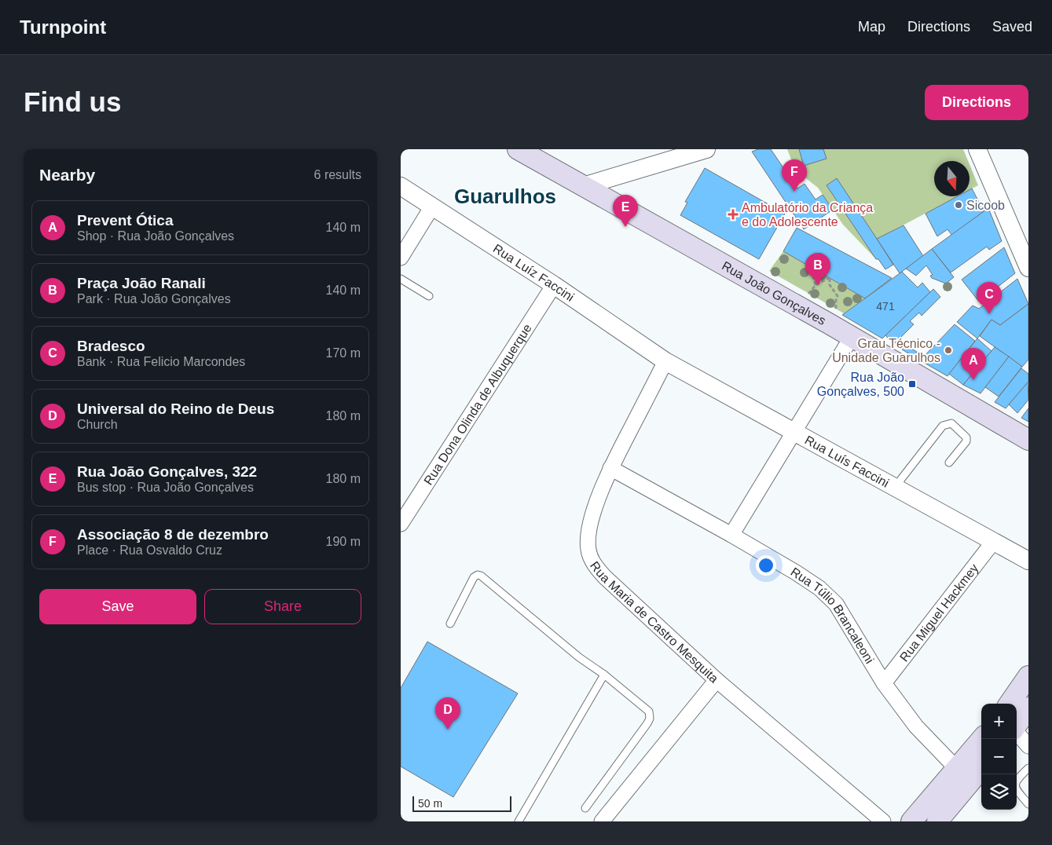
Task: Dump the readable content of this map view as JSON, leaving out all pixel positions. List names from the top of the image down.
{
  "streets": {
    "main road": ["Rua João Gonçalves"],
    "street": [
      "Rua Luíz Faccini",
      "Rua Dona Olinda de Albuquerque",
      "Rua Luís Faccini",
      "Rua Miguel Hackmey",
      "Rua Túlio Brancaleoni",
      "Rua Maria de Castro Mesquita"
    ]
  },
  "crossings": [
    ["Rua Luíz Faccini", "Rua Dona Olinda de Albuquerque"],
    ["Rua Luíz Faccini", "Rua Luís Faccini"],
    ["Rua Luíz Faccini", "Rua Maria de Castro Mesquita"],
    ["Rua Luís Faccini", "Rua Miguel Hackmey"],
    ["Rua Luís Faccini", "Rua Maria de Castro Mesquita"],
    ["Rua Miguel Hackmey", "Rua Túlio Brancaleoni"],
    ["Rua Túlio Brancaleoni", "Rua Maria de Castro Mesquita"]
  ],
  "districts": ["Guarulhos"],
  "places": {
    "other": ["Sicoob", "Grau Técnico - Unidade Guarulhos"],
    "health": ["Ambulatório da Criança e do Adolescente"],
    "transit": ["Rua João Gonçalves, 500"]
  },
  "house_numbers": ["471"],
  "scale_bar": "50 m",
  "north": "bottom",
  "page": {
    "header": "Turnpoint",
    "nav": ["Map", "Directions", "Saved"],
    "buttons": [
      "Directions",
      ["Save", "Share"]
    ],
    "title": "Find us",
    "heading": ["Nearby", "6 results"],
    "pins": [
      "F",
      "E",
      "B",
      "C",
      "A",
      "D"
    ],
    "list": [
      {
        "mark": "A",
        "name": "Prevent Ótica",
        "note": "Shop · Rua João Gonçalves",
        "value": "140 m"
      },
      {
        "mark": "B",
        "name": "Praça João Ranali",
        "note": "Park · Rua João Gonçalves",
        "value": "140 m"
      },
      {
        "mark": "C",
        "name": "Bradesco",
        "note": "Bank · Rua Felicio Marcondes",
        "value": "170 m"
      },
      {
        "mark": "D",
        "name": "Universal do Reino de Deus",
        "note": "Church",
        "value": "180 m"
      },
      {
        "mark": "E",
        "name": "Rua João Gonçalves, 322",
        "note": "Bus stop · Rua João Gonçalves",
        "value": "180 m"
      },
      {
        "mark": "F",
        "name": "Associação 8 de dezembro",
        "note": "Place · Rua Osvaldo Cruz",
        "value": "190 m"
      }
    ],
    "map_buttons": ["+", "−"],
    "scale": "50 m"
  }
}
